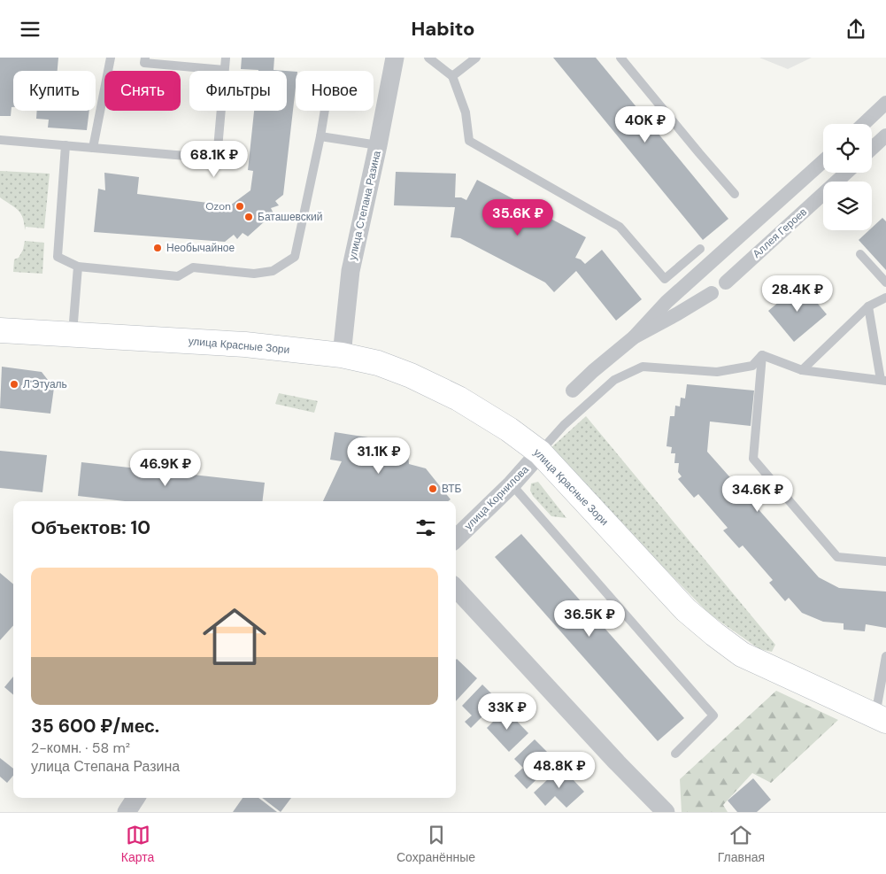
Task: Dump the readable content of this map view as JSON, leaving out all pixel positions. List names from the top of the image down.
{
  "streets": {
    "main road": ["улица Красные Зори"],
    "street": ["улица Степана Разина", "Аллея Героев", "улица Корнилова"]
  },
  "crossings": [
    ["улица Степана Разина", "улица Красные Зори"],
    ["улица Красные Зори", "улица Корнилова"]
  ],
  "places": [
    "Ozon",
    "Баташевский",
    "Необычайное",
    "Л'Этуаль",
    "ВТБ"
  ],
  "page": {
    "header": "Habito",
    "chip": [
      "Купить",
      "Снять",
      "Фильтры",
      "Новое"
    ],
    "price": [
      "40K ₽",
      "68.1K ₽",
      "35.6K ₽",
      "28.4K ₽",
      "31.1K ₽",
      "46.9K ₽",
      "34.6K ₽",
      "36.5K ₽",
      "33K ₽",
      "48.8K ₽"
    ],
    "heading": "Объектов: 10",
    "list": [
      {
        "name": "35 600 ₽/мес.",
        "note": "2-комн. · 58 m² · улица Степана Разина"
      }
    ],
    "tabs": ["Карта", "Сохранённые", "Главная"]
  }
}
